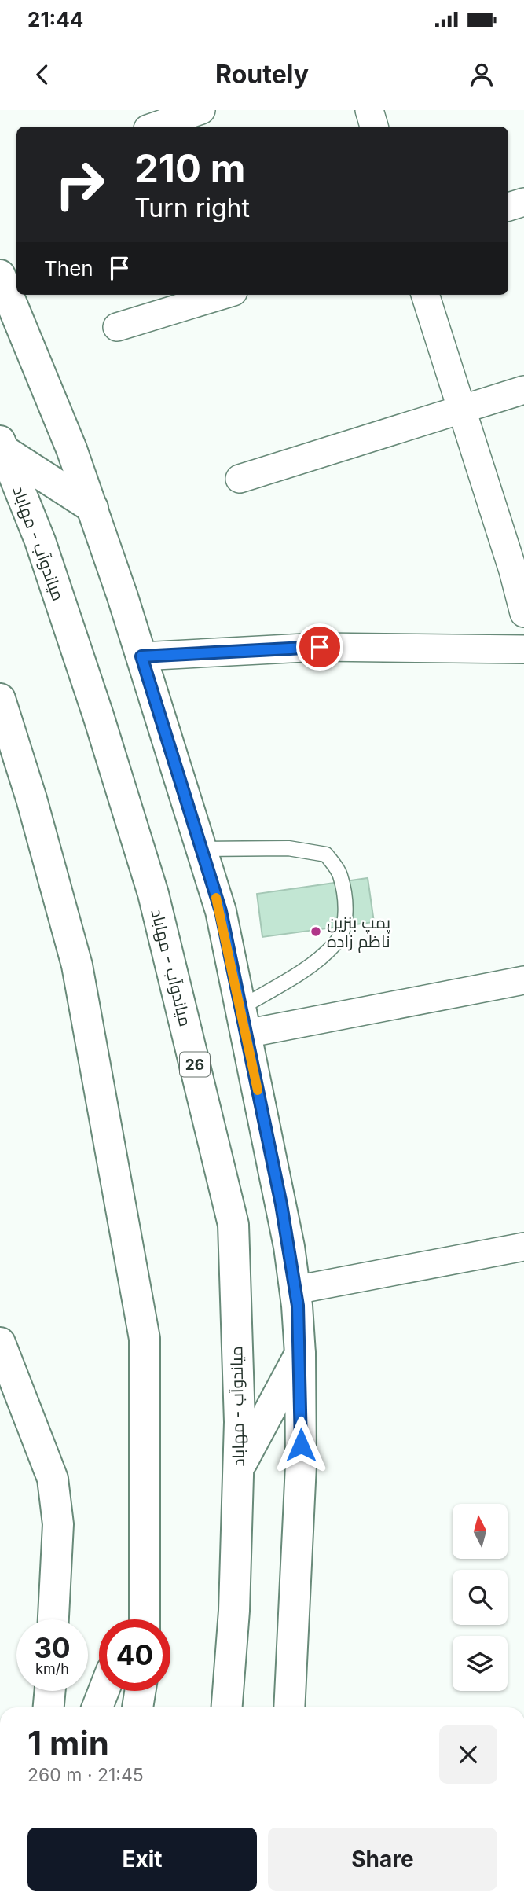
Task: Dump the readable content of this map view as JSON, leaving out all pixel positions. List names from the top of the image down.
{
  "streets": {
    "main road": ["میاندوآب - مهاباد", "26"]
  },
  "places": ["پمپ بنزین ناظم زاده"],
  "north": "top",
  "page": {
    "status": "21:44",
    "header": "Routely",
    "turn": ["210 m", "Turn right"],
    "then": "Then",
    "speed": "30 km/h",
    "limit": "40",
    "heading": ["1 min", "260 m · 21:45"],
    "buttons": ["Exit", "Share"]
  }
}
